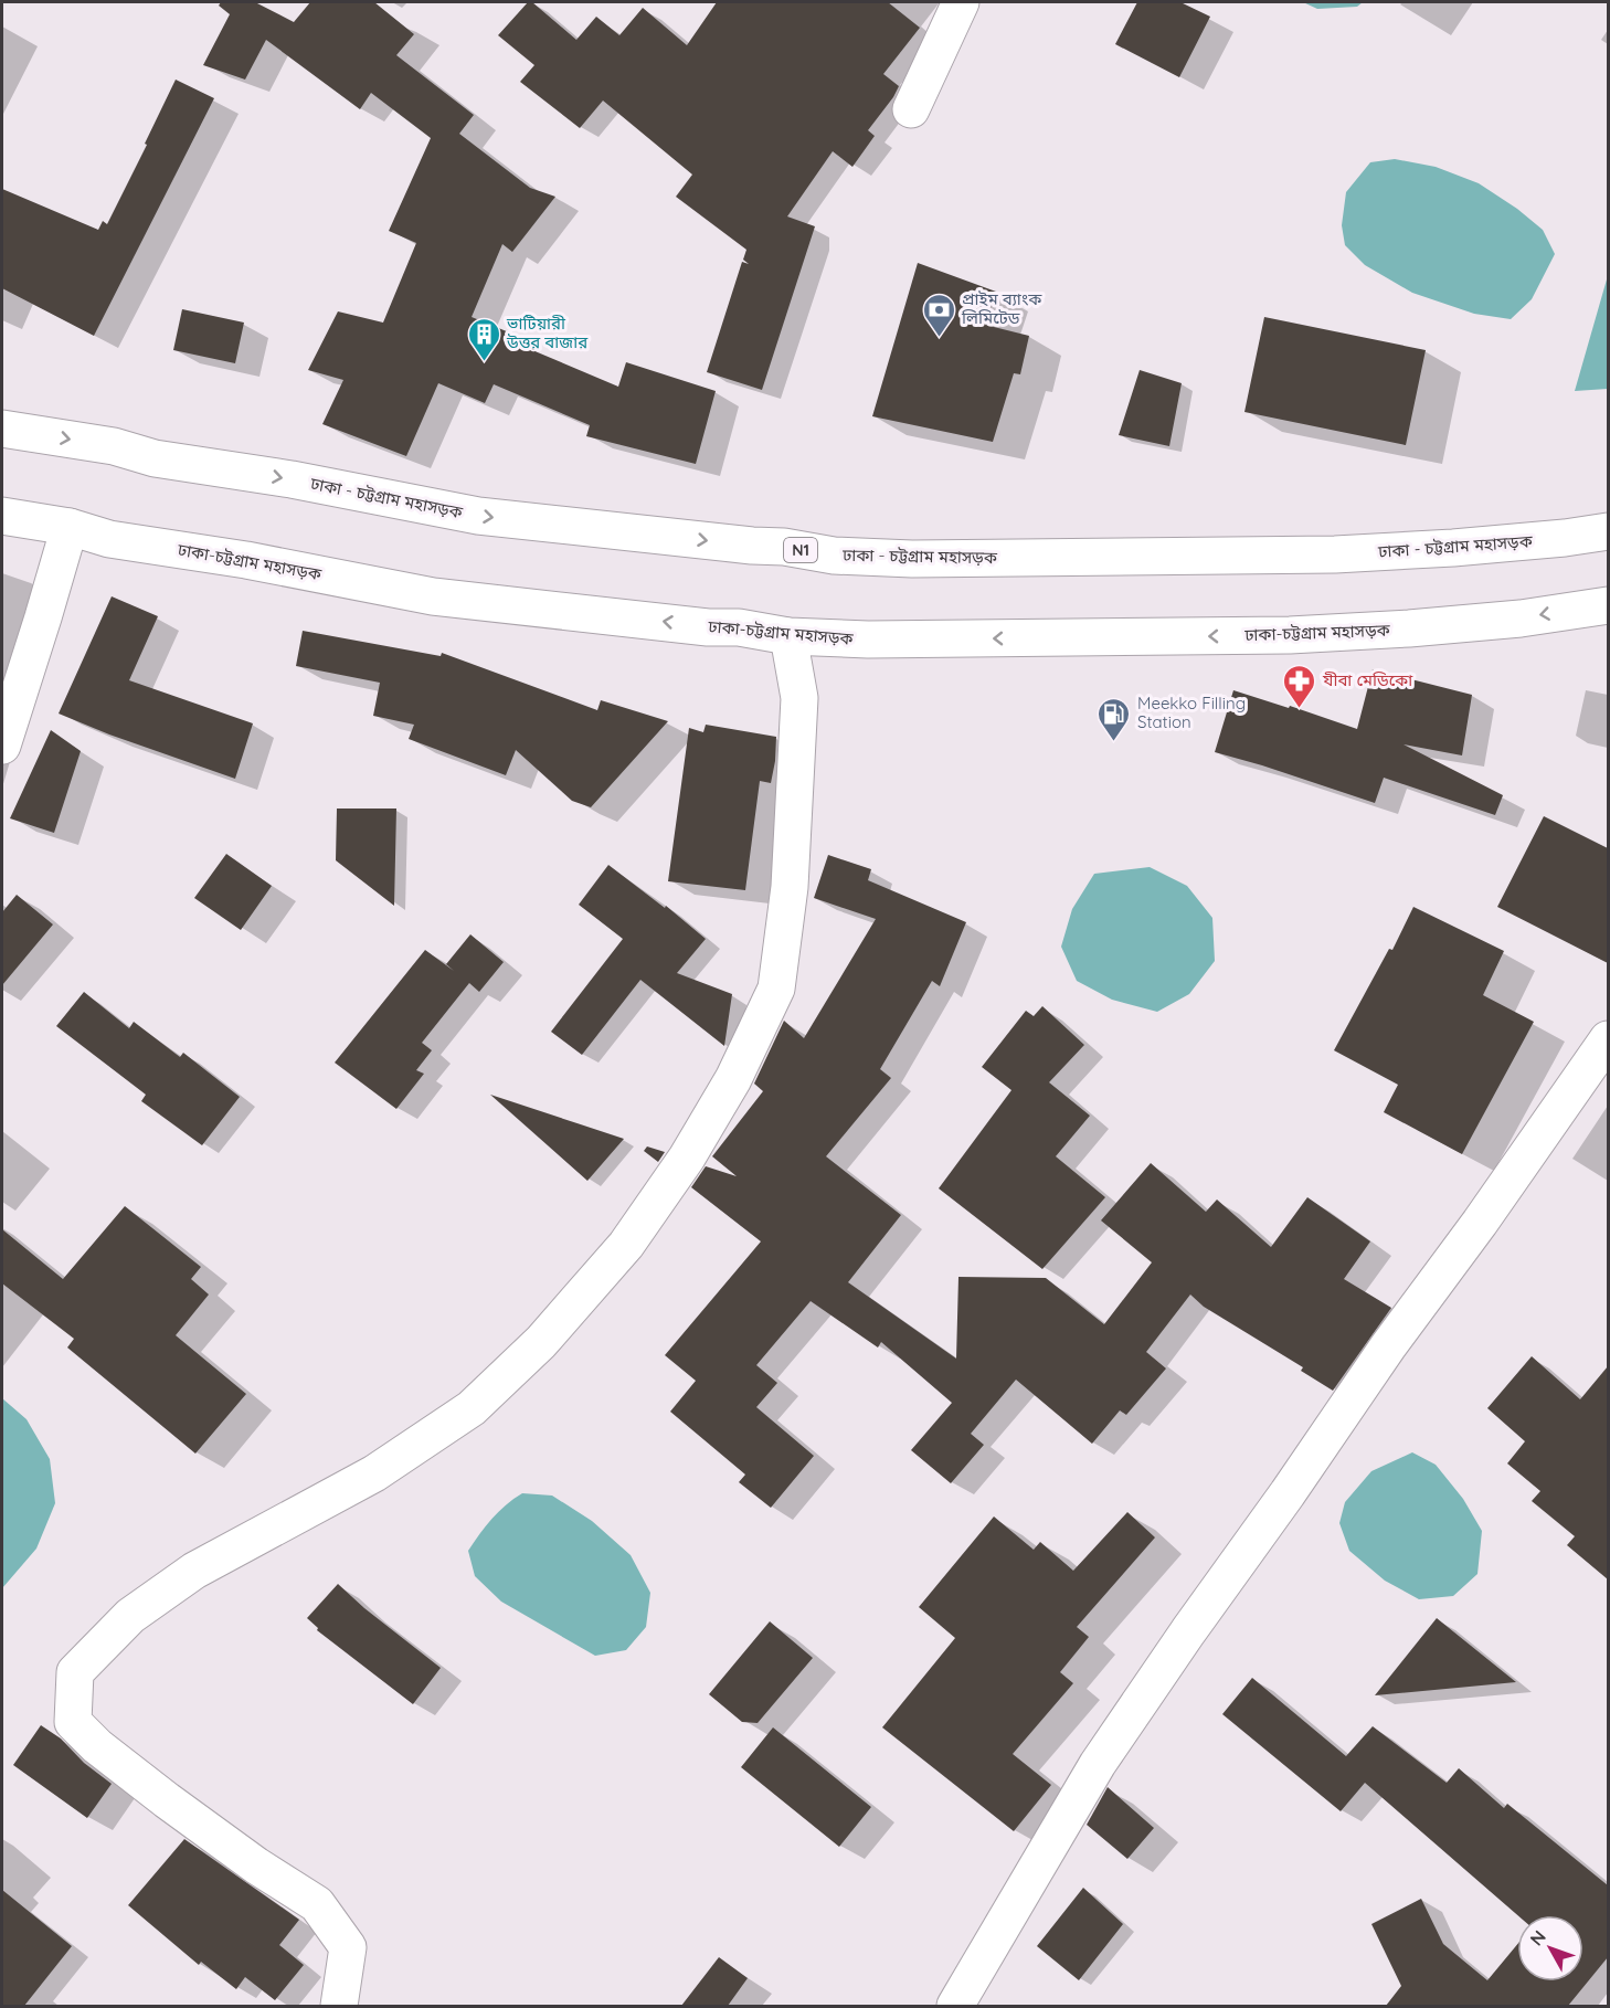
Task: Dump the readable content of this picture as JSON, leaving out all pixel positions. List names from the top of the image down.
{
  "streets": {
    "main road": ["ঢাকা - চট্টগ্রাম মহাসড়ক", "N1", "ঢাকা-চট্টগ্রাম মহাসড়ক"]
  },
  "one_way": ["ঢাকা - চট্টগ্রাম মহাসড়ক", "ঢাকা-চট্টগ্রাম মহাসড়ক"],
  "places": {
    "bank": ["প্রাইম ব্যাংক লিমিটেড"],
    "building": ["ভাটিয়ারী উত্তর বাজার"],
    "pharmacy": ["যীবা মেডিকো"],
    "fuel station": ["Meekko Filling Station"]
  },
  "north": "top left"
}
